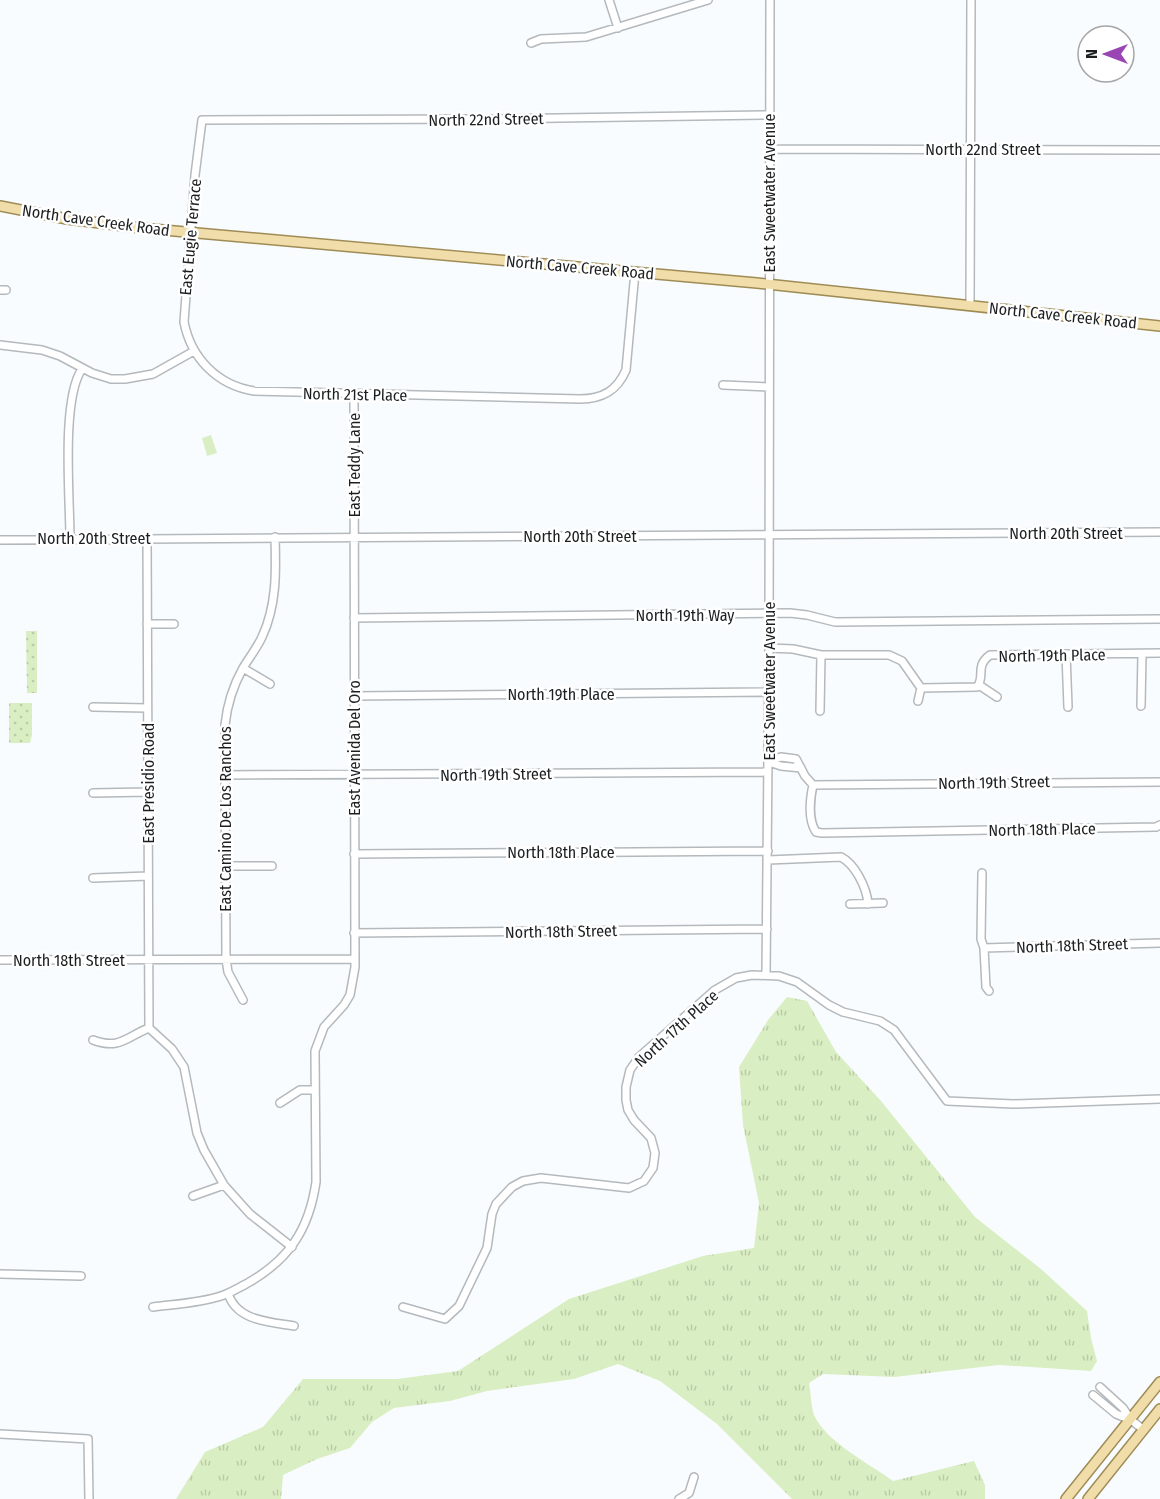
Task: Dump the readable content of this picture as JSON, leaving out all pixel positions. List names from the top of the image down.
{
  "streets": {
    "main road": ["North Cave Creek Road"],
    "street": [
      "North 22nd Street",
      "East Sweetwater Avenue",
      "East Eugie Terrace",
      "North 21st Place",
      "East Teddy Lane",
      "North 20th Street",
      "North 19th Way",
      "North 19th Place",
      "East Avenida Del Oro",
      "North 19th Street",
      "East Presidio Road",
      "East Camino De Los Ranchos",
      "North 18th Place",
      "North 18th Street",
      "North 17th Place"
    ]
  },
  "crossings": [
    ["North 22nd Street", "East Sweetwater Avenue"],
    ["North 22nd Street", "East Eugie Terrace"],
    ["East Sweetwater Avenue", "North Cave Creek Road"],
    ["East Sweetwater Avenue", "North 20th Street"],
    ["East Sweetwater Avenue", "North 19th Way"],
    ["East Sweetwater Avenue", "North 19th Place"],
    ["East Sweetwater Avenue", "North 19th Street"],
    ["East Sweetwater Avenue", "North 18th Place"],
    ["East Sweetwater Avenue", "North 18th Street"],
    ["East Sweetwater Avenue", "North 17th Place"],
    ["North Cave Creek Road", "East Eugie Terrace"],
    ["North Cave Creek Road", "North 21st Place"],
    ["East Eugie Terrace", "North 21st Place"],
    ["North 21st Place", "East Teddy Lane"],
    ["East Teddy Lane", "North 20th Street"],
    ["East Teddy Lane", "East Avenida Del Oro"],
    ["North 20th Street", "East Avenida Del Oro"],
    ["North 20th Street", "East Presidio Road"],
    ["North 20th Street", "East Camino De Los Ranchos"],
    ["North 19th Way", "East Avenida Del Oro"],
    ["North 19th Place", "East Avenida Del Oro"],
    ["East Avenida Del Oro", "North 19th Street"],
    ["East Avenida Del Oro", "North 18th Place"],
    ["East Avenida Del Oro", "North 18th Street"],
    ["North 19th Street", "East Camino De Los Ranchos"],
    ["North 19th Street", "North 18th Place"],
    ["East Presidio Road", "North 18th Street"],
    ["East Camino De Los Ranchos", "North 18th Street"]
  ],
  "north": "left"
}
